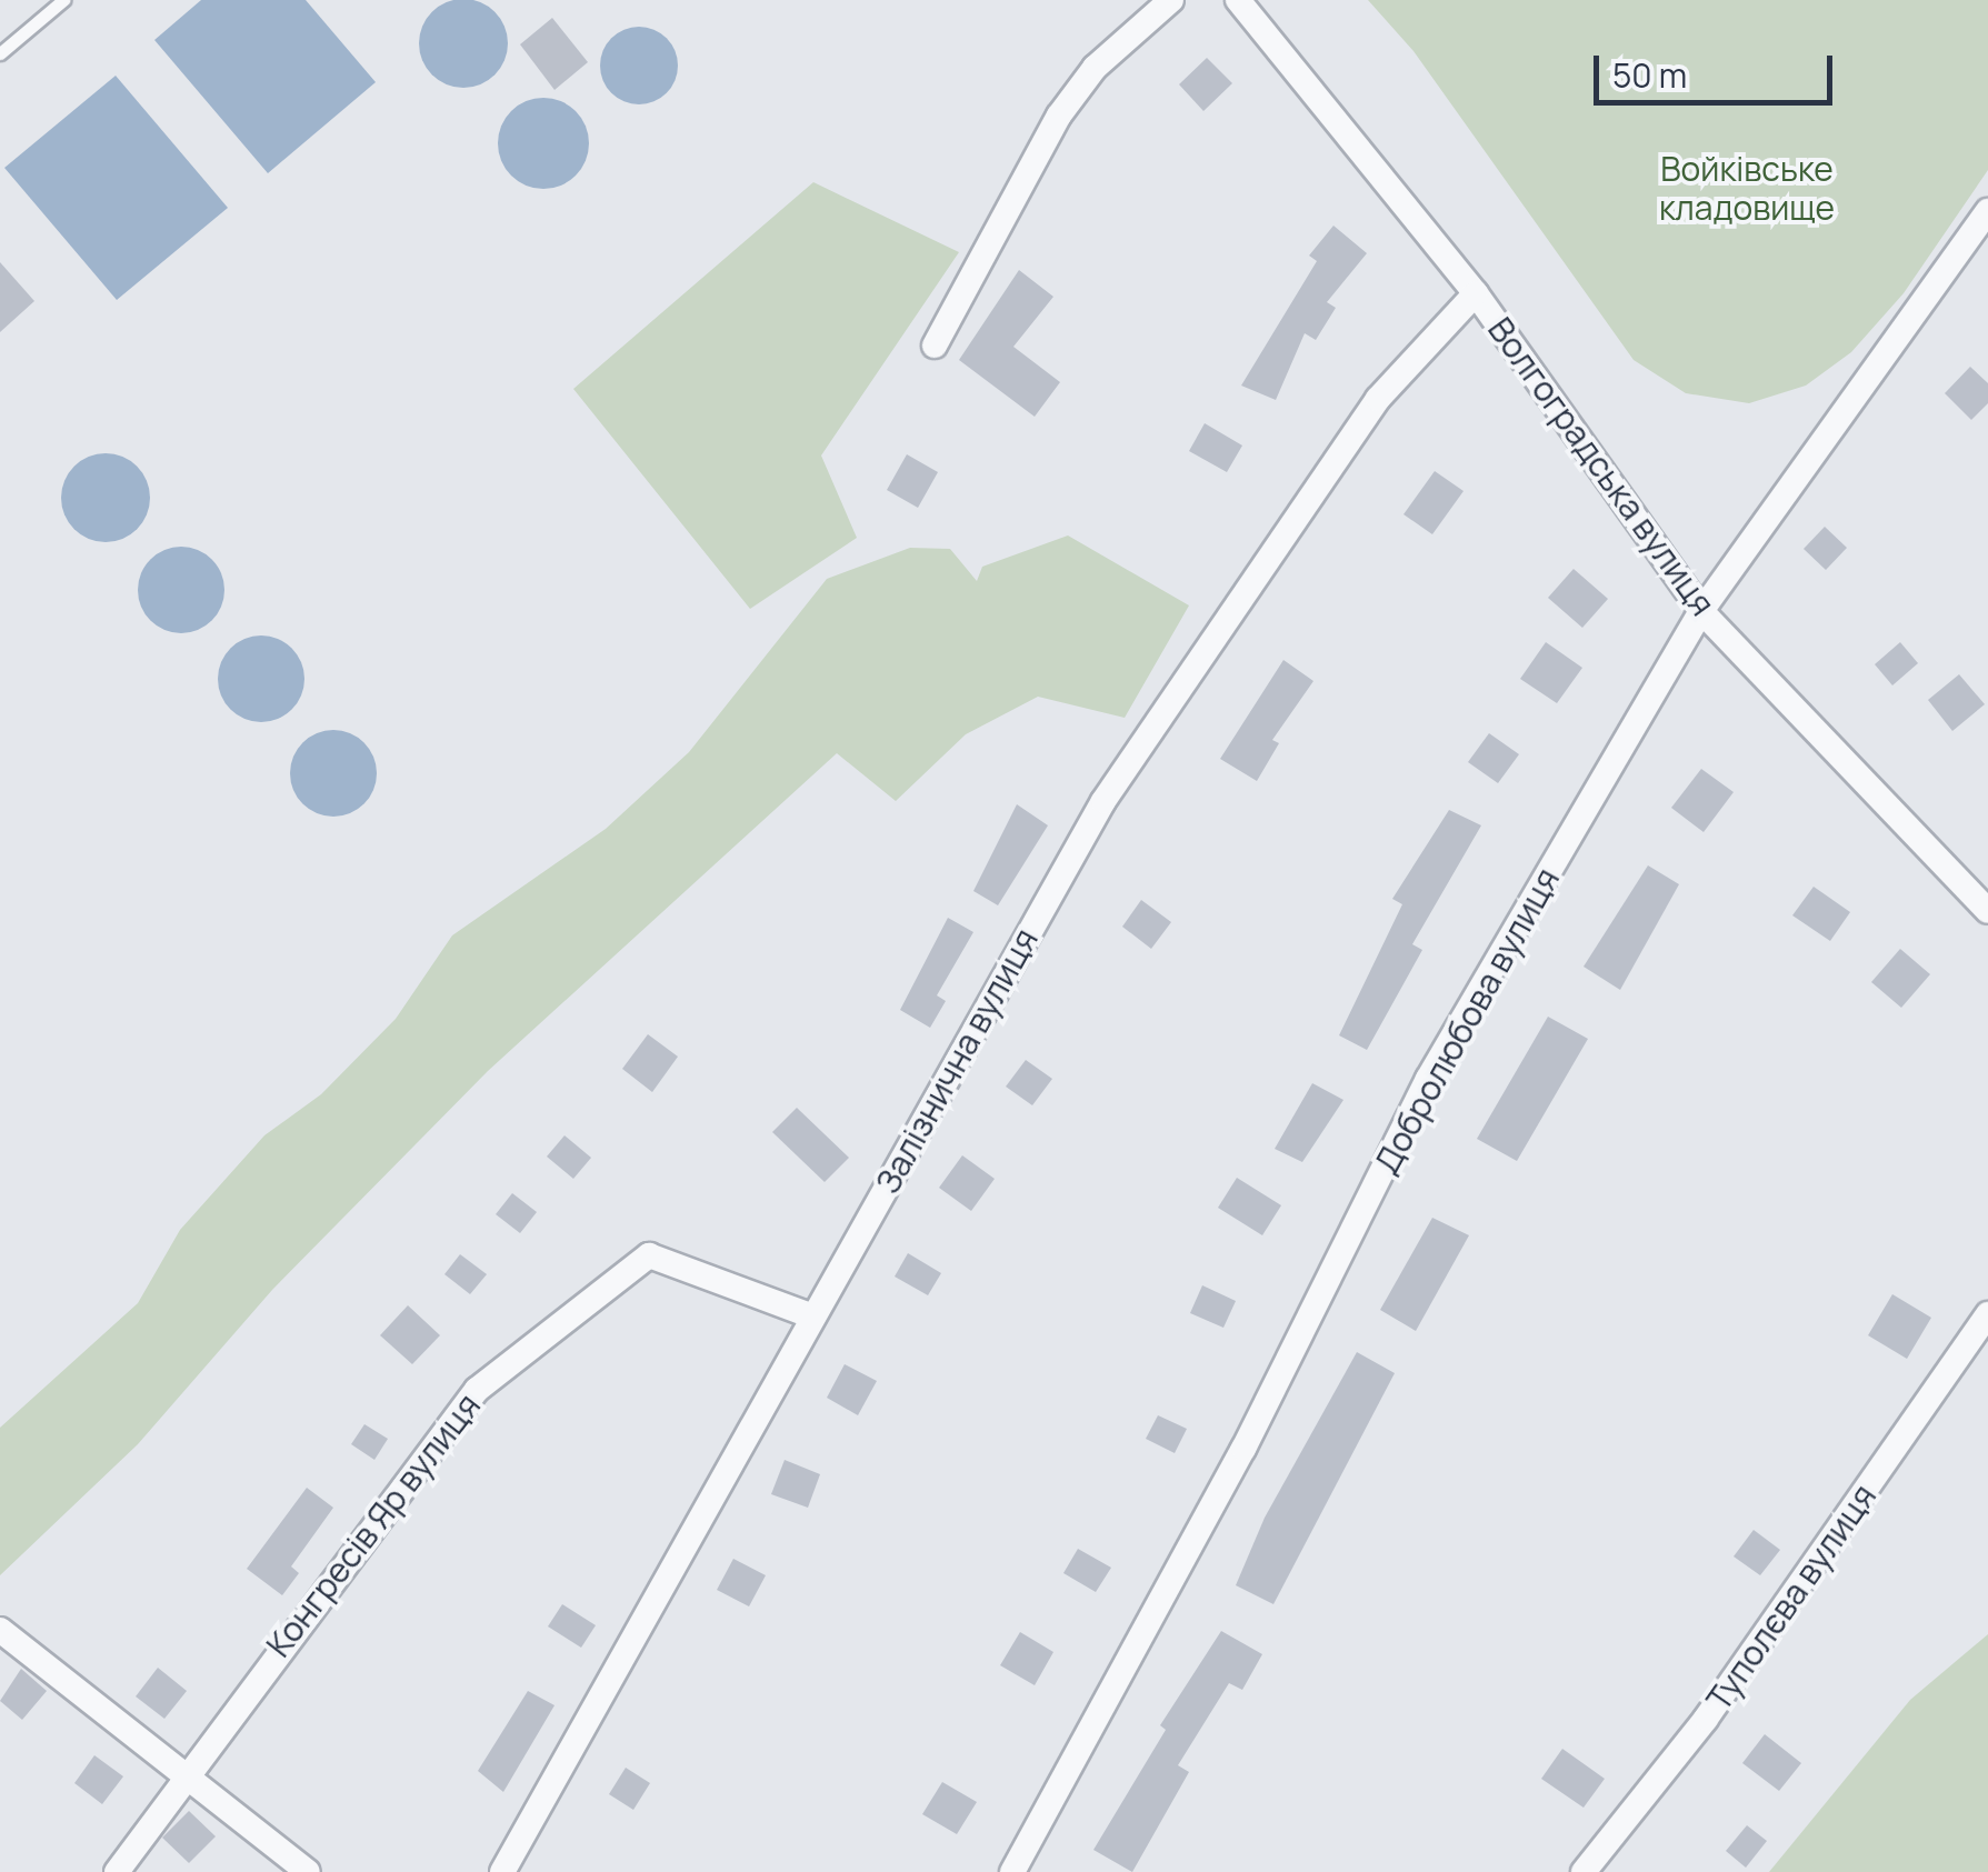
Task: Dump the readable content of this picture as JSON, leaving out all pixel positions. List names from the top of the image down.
{
  "streets": {
    "street": [
      "Волгоградська вулиця",
      "Добролюбова вулиця",
      "Залізнична вулиця",
      "Конгресів Яр вулиця",
      "Туполєва вулиця"
    ]
  },
  "crossings": [
    ["Волгоградська вулиця", "Добролюбова вулиця"],
    ["Волгоградська вулиця", "Залізнична вулиця"],
    ["Залізнична вулиця", "Конгресів Яр вулиця"]
  ],
  "parks": ["Войківське кладовище"],
  "scale_bar": "50 m"
}
